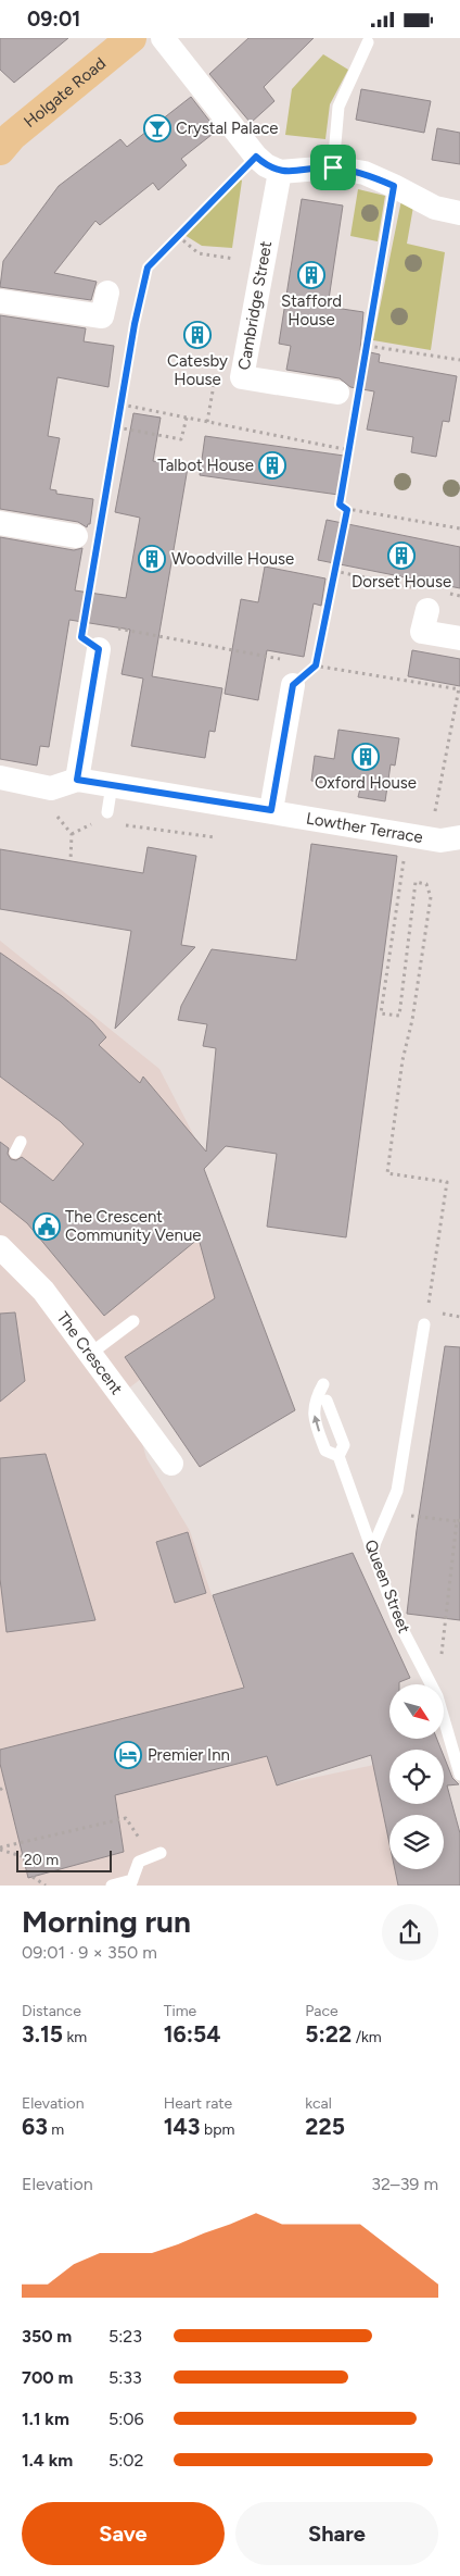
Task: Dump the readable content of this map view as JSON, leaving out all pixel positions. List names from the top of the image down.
{
  "streets": {
    "main road": ["Holgate Road"],
    "street": ["Cambridge Street", "Lowther Terrace", "The Crescent"],
    "lane": ["Queen Street"]
  },
  "places": {
    "bar": ["Crystal Palace"],
    "building": [
      "Stafford House",
      "Catesby House",
      "Talbot House",
      "Dorset House",
      "Woodville House",
      "Oxford House"
    ],
    "public building": ["The Crescent Community Venue"],
    "hotel": ["Premier Inn"]
  },
  "scale_bar": "20 m",
  "north": "bottom right",
  "page": {
    "status": "09:01",
    "scale": "20 m",
    "heading": ["Morning run", "09:01 · 9 × 350 m"],
    "stats": [
      ["Distance", "3.15 km"],
      ["Time", "16:54"],
      ["Pace", "5:22 /km"],
      ["Elevation", "63 m"],
      ["Heart rate", "143 bpm"],
      ["kcal", "225"]
    ],
    "chart": ["Elevation", "32–39 m"],
    "list": [
      {
        "name": "350 m",
        "note": "5:23"
      },
      {
        "name": "700 m",
        "note": "5:33"
      },
      {
        "name": "1.1 km",
        "note": "5:06"
      },
      {
        "name": "1.4 km",
        "note": "5:02"
      }
    ],
    "buttons": ["Save", "Share"]
  }
}
